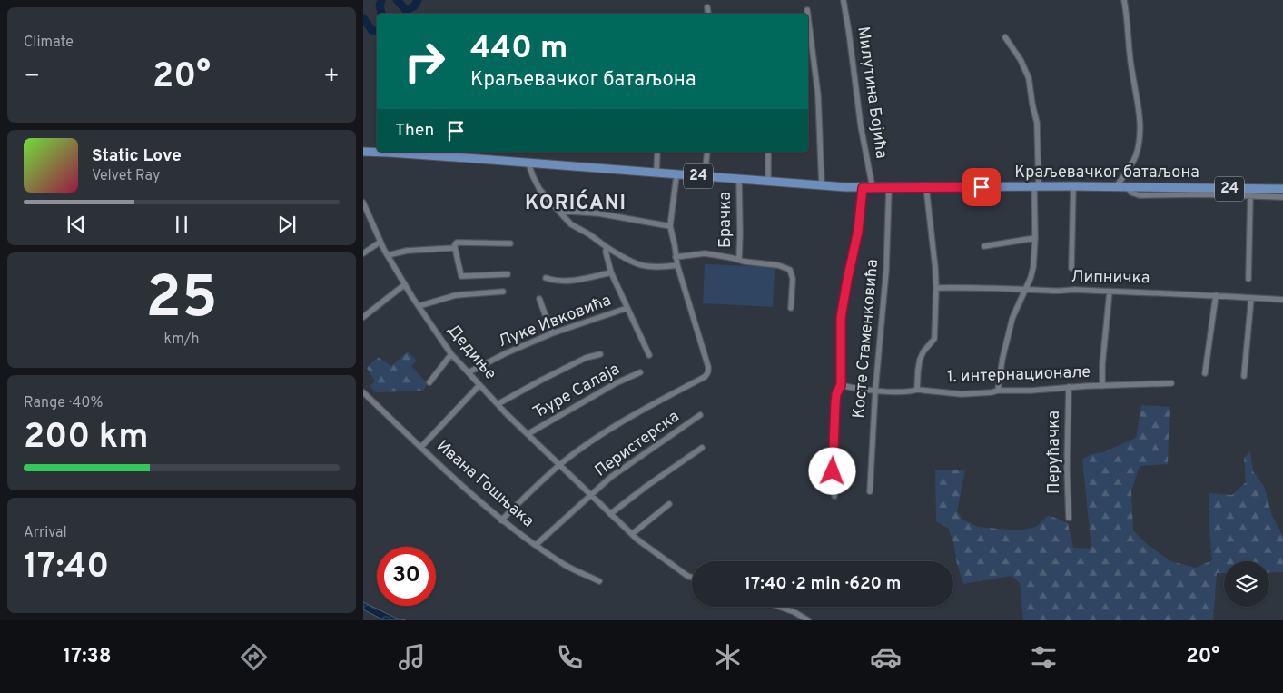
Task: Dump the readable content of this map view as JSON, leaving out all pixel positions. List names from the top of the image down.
{
  "streets": {
    "main road": ["Краљевачког батаљона", "24"],
    "street": [
      "Милутина Бојића",
      "Брачка",
      "Липничка",
      "Луке Ивковића",
      "Косте Стаменковића",
      "Дедиње",
      "1. интернационале",
      "Ђуре Салаја",
      "Перистерска",
      "Перућачка",
      "Ивана Гошњака"
    ]
  },
  "crossings": [
    ["Милутина Бојића", "Краљевачког батаљона"],
    ["Краљевачког батаљона", "Брачка"],
    ["Краљевачког батаљона", "Косте Стаменковића"],
    ["Луке Ивковића", "Дедиње"],
    ["Косте Стаменковића", "1. интернационале"],
    ["Дедиње", "Ђуре Салаја"],
    ["Дедиње", "Перистерска"],
    ["1. интернационале", "Перућачка"]
  ],
  "districts": ["KORIĆANI"],
  "page": {
    "tile": [
      "Climate",
      ["25", "km/h"],
      ["Range · 40%", "200 km"],
      ["Arrival", "17:40"]
    ],
    "turn": ["440 m", "Краљевачког батаљона"],
    "heat": ["−", "20°", "+"],
    "then": "Then",
    "song": ["Static Love", "Velvet Ray"],
    "limit": "30",
    "trip": "17:40 · 2 min · 620 m",
    "tabs": ["17:38", "20°"]
  }
}
